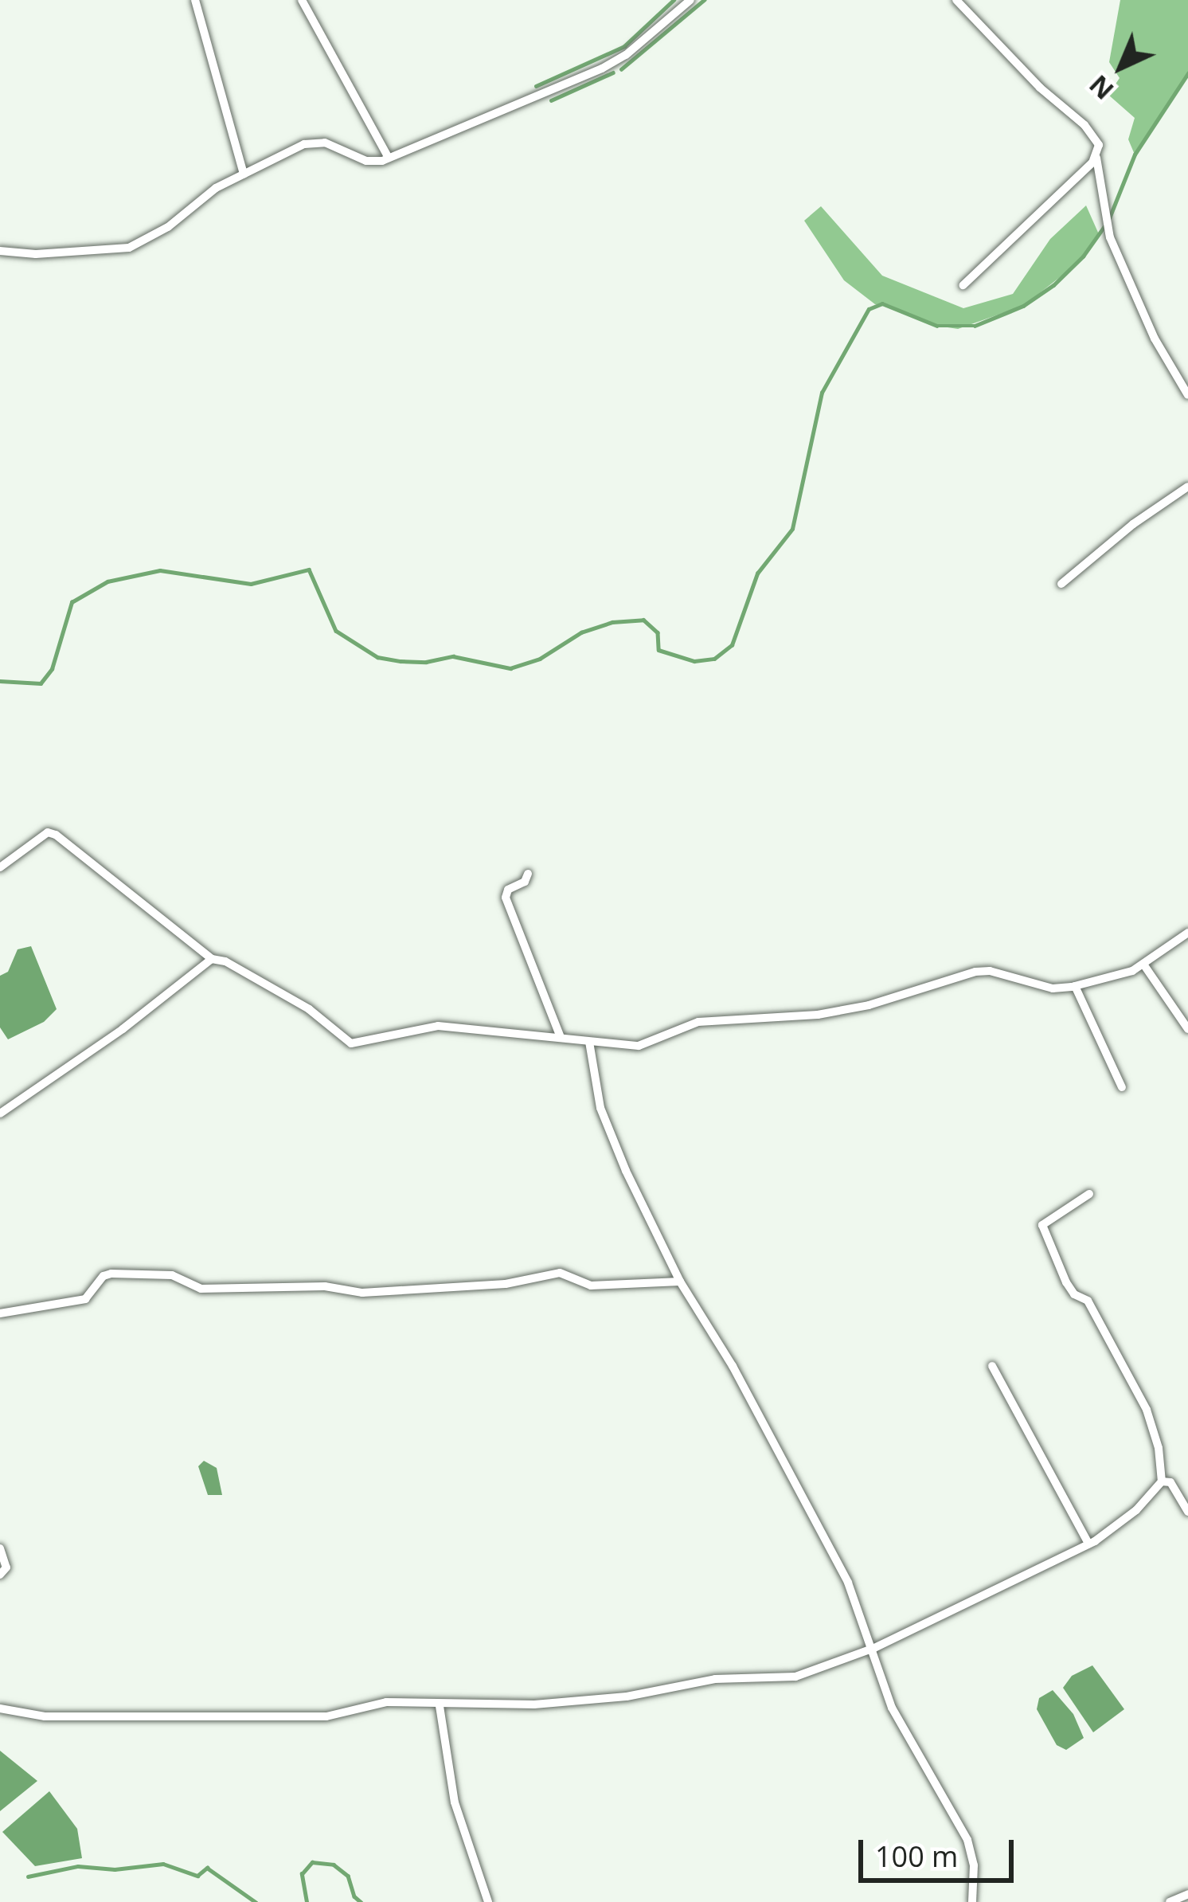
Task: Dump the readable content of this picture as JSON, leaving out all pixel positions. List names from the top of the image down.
{
  "scale_bar": "100 m",
  "north": "bottom left"
}
